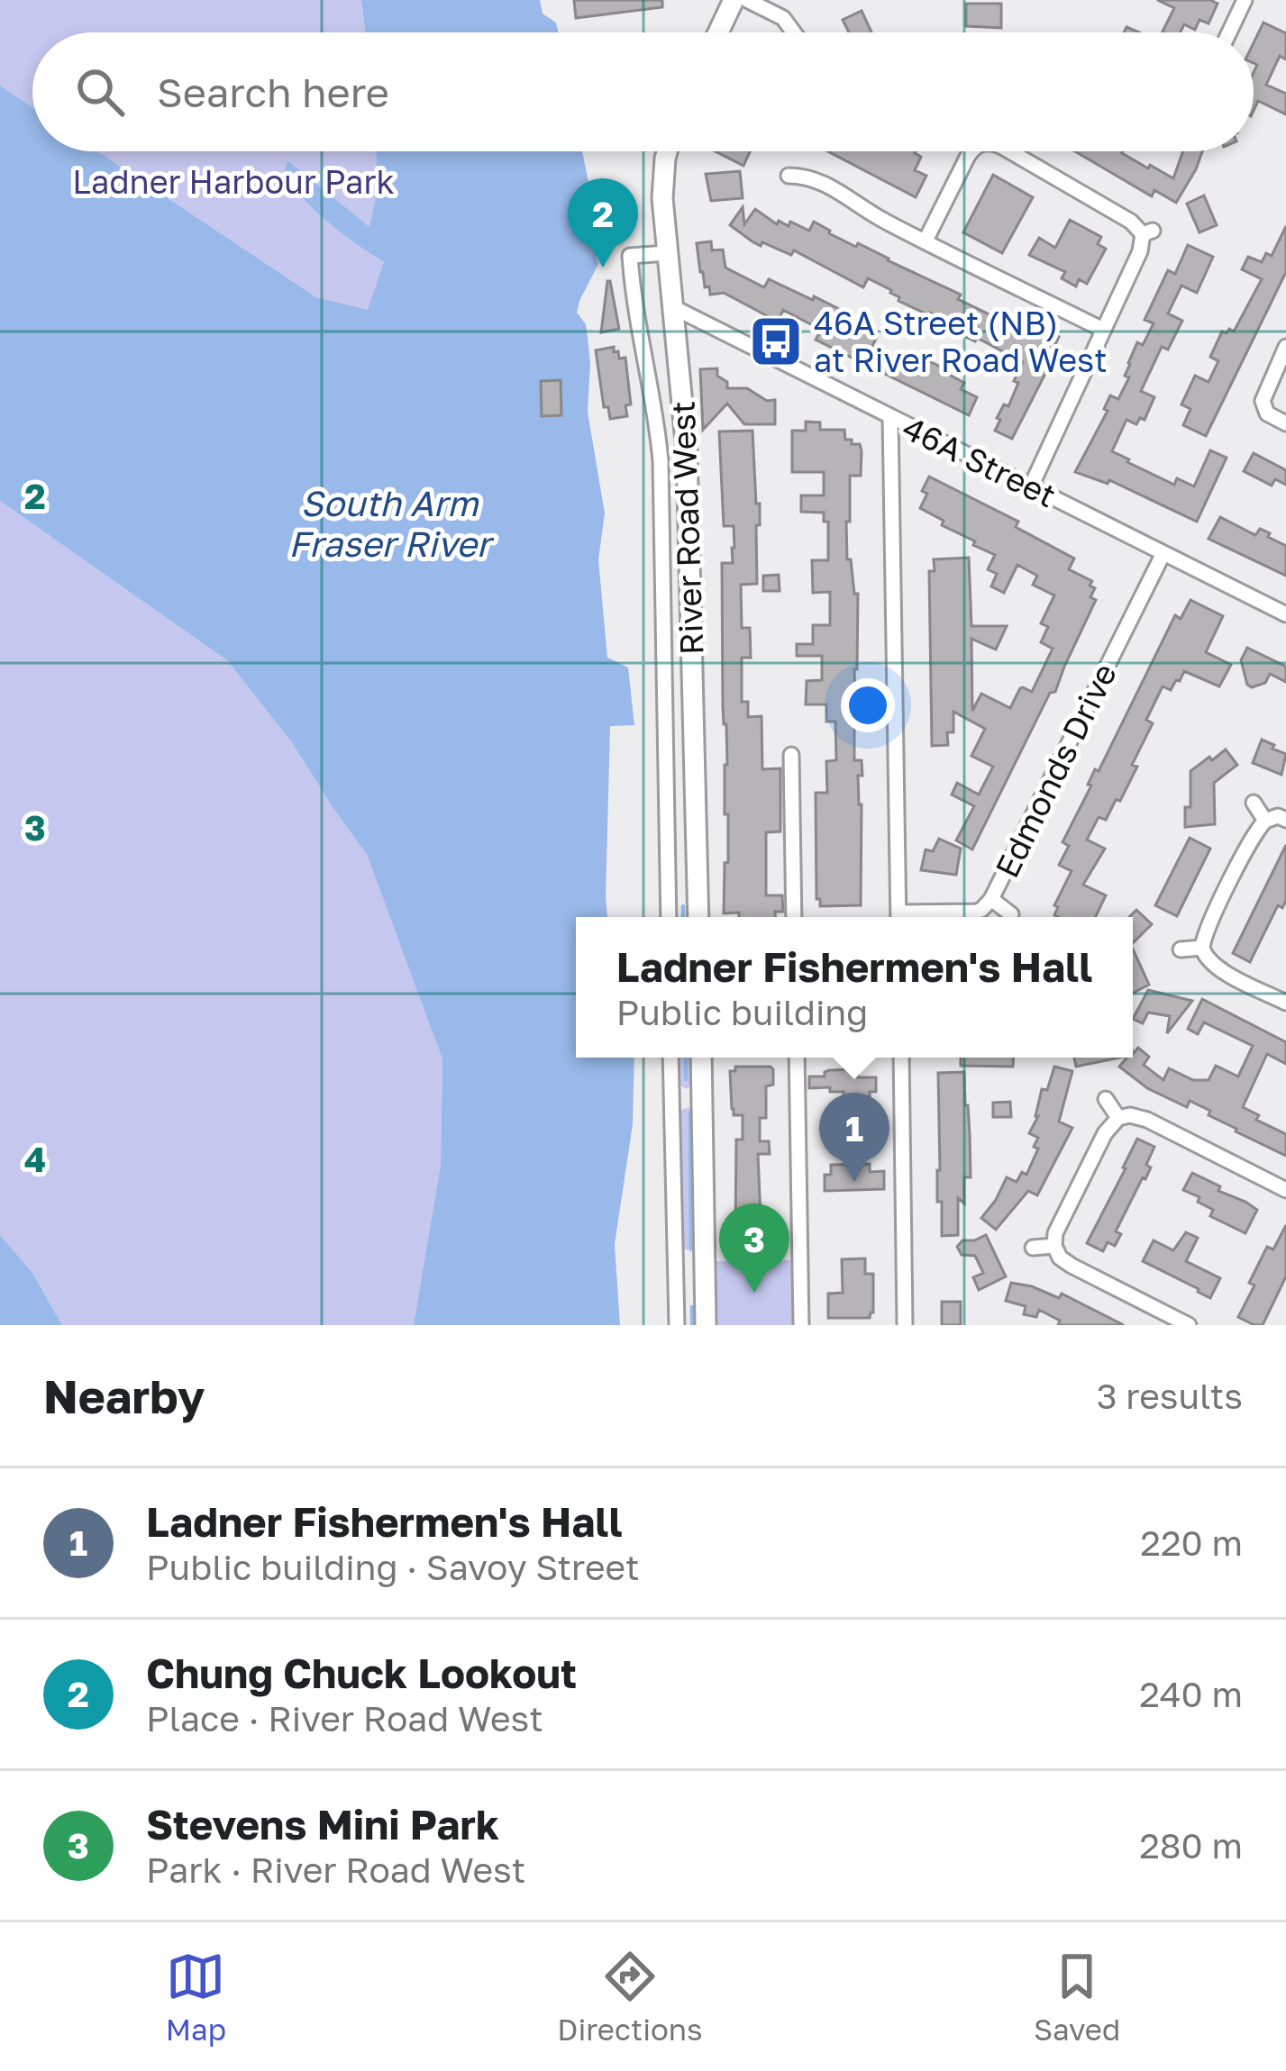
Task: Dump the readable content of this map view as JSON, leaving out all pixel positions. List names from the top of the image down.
{
  "streets": {
    "main road": ["River Road West"],
    "street": ["46A Street", "Edmonds Drive"]
  },
  "crossings": [
    ["46A Street", "River Road West"],
    ["46A Street", "Edmonds Drive"]
  ],
  "water": ["South Arm Fraser River"],
  "parks": ["Ladner Harbour Park"],
  "places": {
    "bus stop": ["46A Street (NB) at River Road West"]
  },
  "page": {
    "search": "Search here",
    "pins": ["2", "1", "3"],
    "popup": ["Ladner Fishermen's Hall", "Public building"],
    "heading": ["Nearby", "3 results"],
    "list": [
      {
        "mark": "1",
        "name": "Ladner Fishermen's Hall",
        "note": "Public building · Savoy Street",
        "value": "220 m"
      },
      {
        "mark": "2",
        "name": "Chung Chuck Lookout",
        "note": "Place · River Road West",
        "value": "240 m"
      },
      {
        "mark": "3",
        "name": "Stevens Mini Park",
        "note": "Park · River Road West",
        "value": "280 m"
      }
    ],
    "nav": ["Map", "Directions", "Saved"]
  },
  "grid": {
    "rows": ["2", "3", "4"]
  }
}
